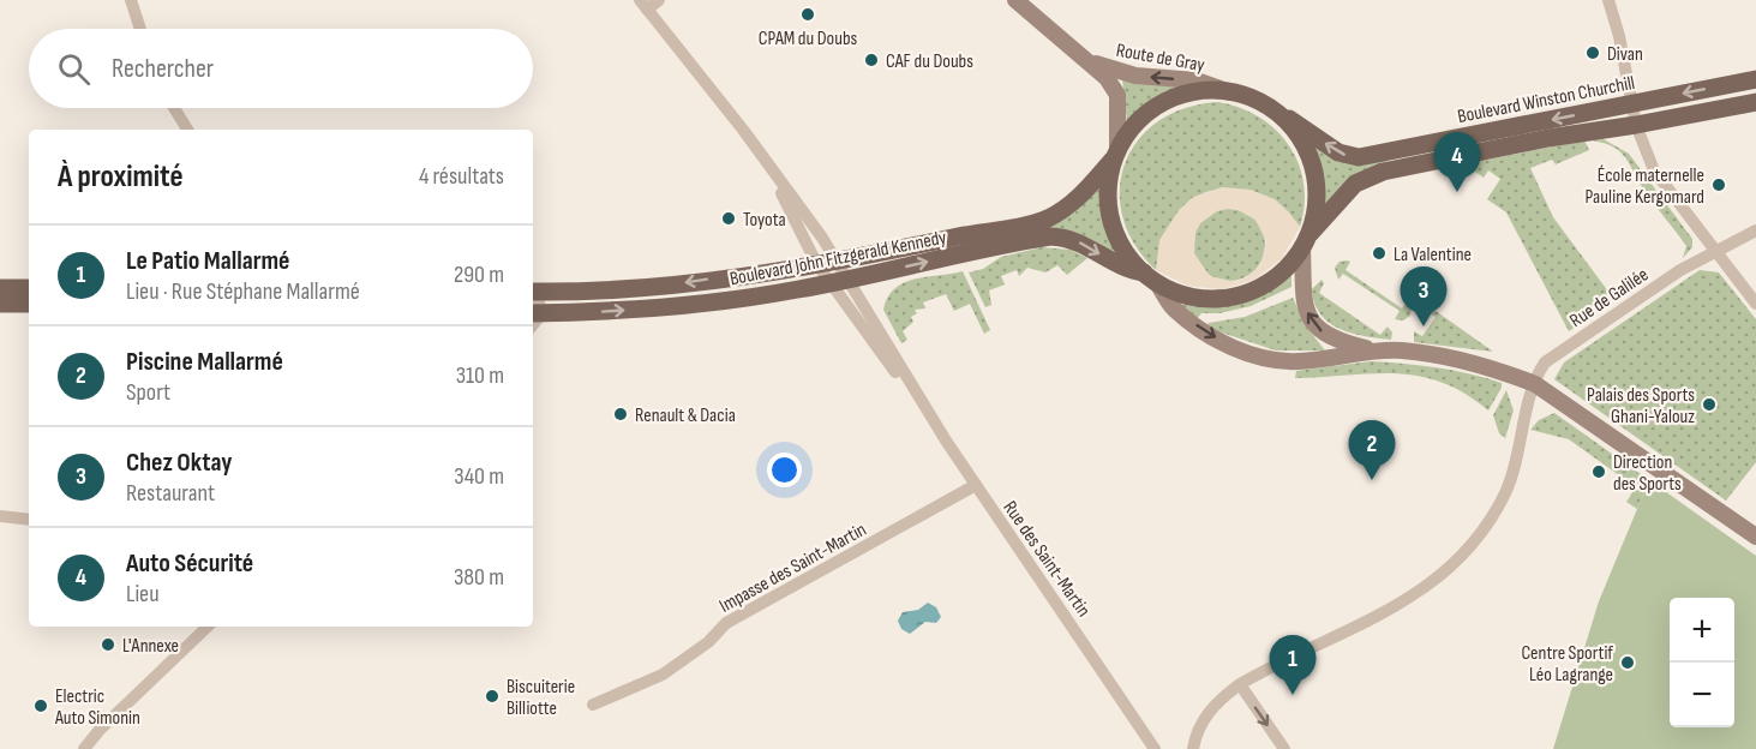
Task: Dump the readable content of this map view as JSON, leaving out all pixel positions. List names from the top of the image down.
{
  "streets": {
    "main road": ["Route de Gray", "Boulevard Winston Churchill", "Boulevard John Fitzgerald Kennedy"],
    "street": ["Rue de Galilée", "Rue des Saint-Martin", "Impasse des Saint-Martin"]
  },
  "crossings": [
    ["Route de Gray", "Boulevard Winston Churchill"],
    ["Route de Gray", "Boulevard John Fitzgerald Kennedy"],
    ["Boulevard Winston Churchill", "Boulevard John Fitzgerald Kennedy"],
    ["Boulevard John Fitzgerald Kennedy", "Rue des Saint-Martin"],
    ["Rue des Saint-Martin", "Impasse des Saint-Martin"]
  ],
  "one_way": ["Route de Gray"],
  "places": [
    "CPAM du Doubs",
    "Divan",
    "CAF du Doubs",
    "École maternelle Pauline Kergomard",
    "Toyota",
    "La Valentine",
    "Palais des Sports Ghani-Yalouz",
    "Renault & Dacia",
    "Direction des Sports",
    "L'Annexe",
    "Centre Sportif Léo Lagrange",
    "Biscuiterie Billiotte",
    "Electric Auto Simonin"
  ],
  "page": {
    "search": "Rechercher",
    "heading": ["À proximité", "4 résultats"],
    "pins": [
      "4",
      "3",
      "2",
      "1"
    ],
    "list": [
      {
        "mark": "1",
        "name": "Le Patio Mallarmé",
        "note": "Lieu · Rue Stéphane Mallarmé",
        "value": "290 m"
      },
      {
        "mark": "2",
        "name": "Piscine Mallarmé",
        "note": "Sport",
        "value": "310 m"
      },
      {
        "mark": "3",
        "name": "Chez Oktay",
        "note": "Restaurant",
        "value": "340 m"
      },
      {
        "mark": "4",
        "name": "Auto Sécurité",
        "note": "Lieu",
        "value": "380 m"
      }
    ],
    "map_buttons": ["+", "−"]
  }
}
